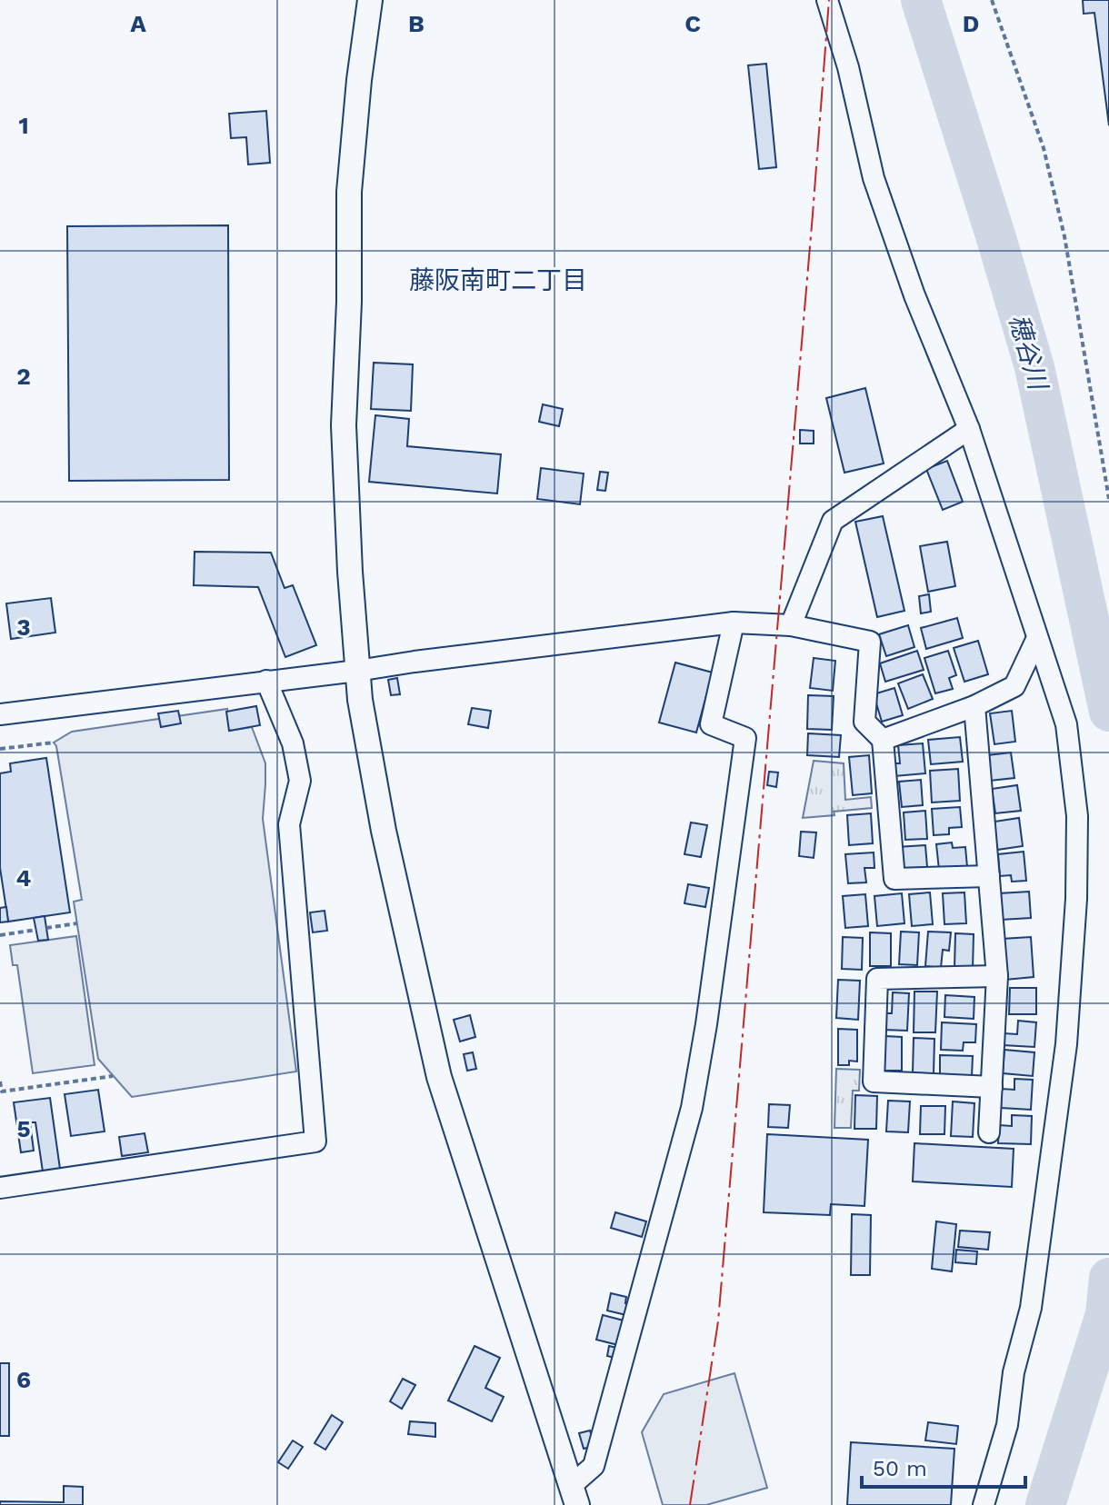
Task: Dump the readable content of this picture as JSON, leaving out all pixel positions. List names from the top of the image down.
{
  "districts": ["藤阪南町二丁目"],
  "water": ["穂谷川"],
  "scale_bar": "50 m",
  "grid": {
    "columns": [
      "A",
      "B",
      "C",
      "D"
    ],
    "rows": [
      "1",
      "2",
      "3",
      "4",
      "5",
      "6"
    ]
  }
}
